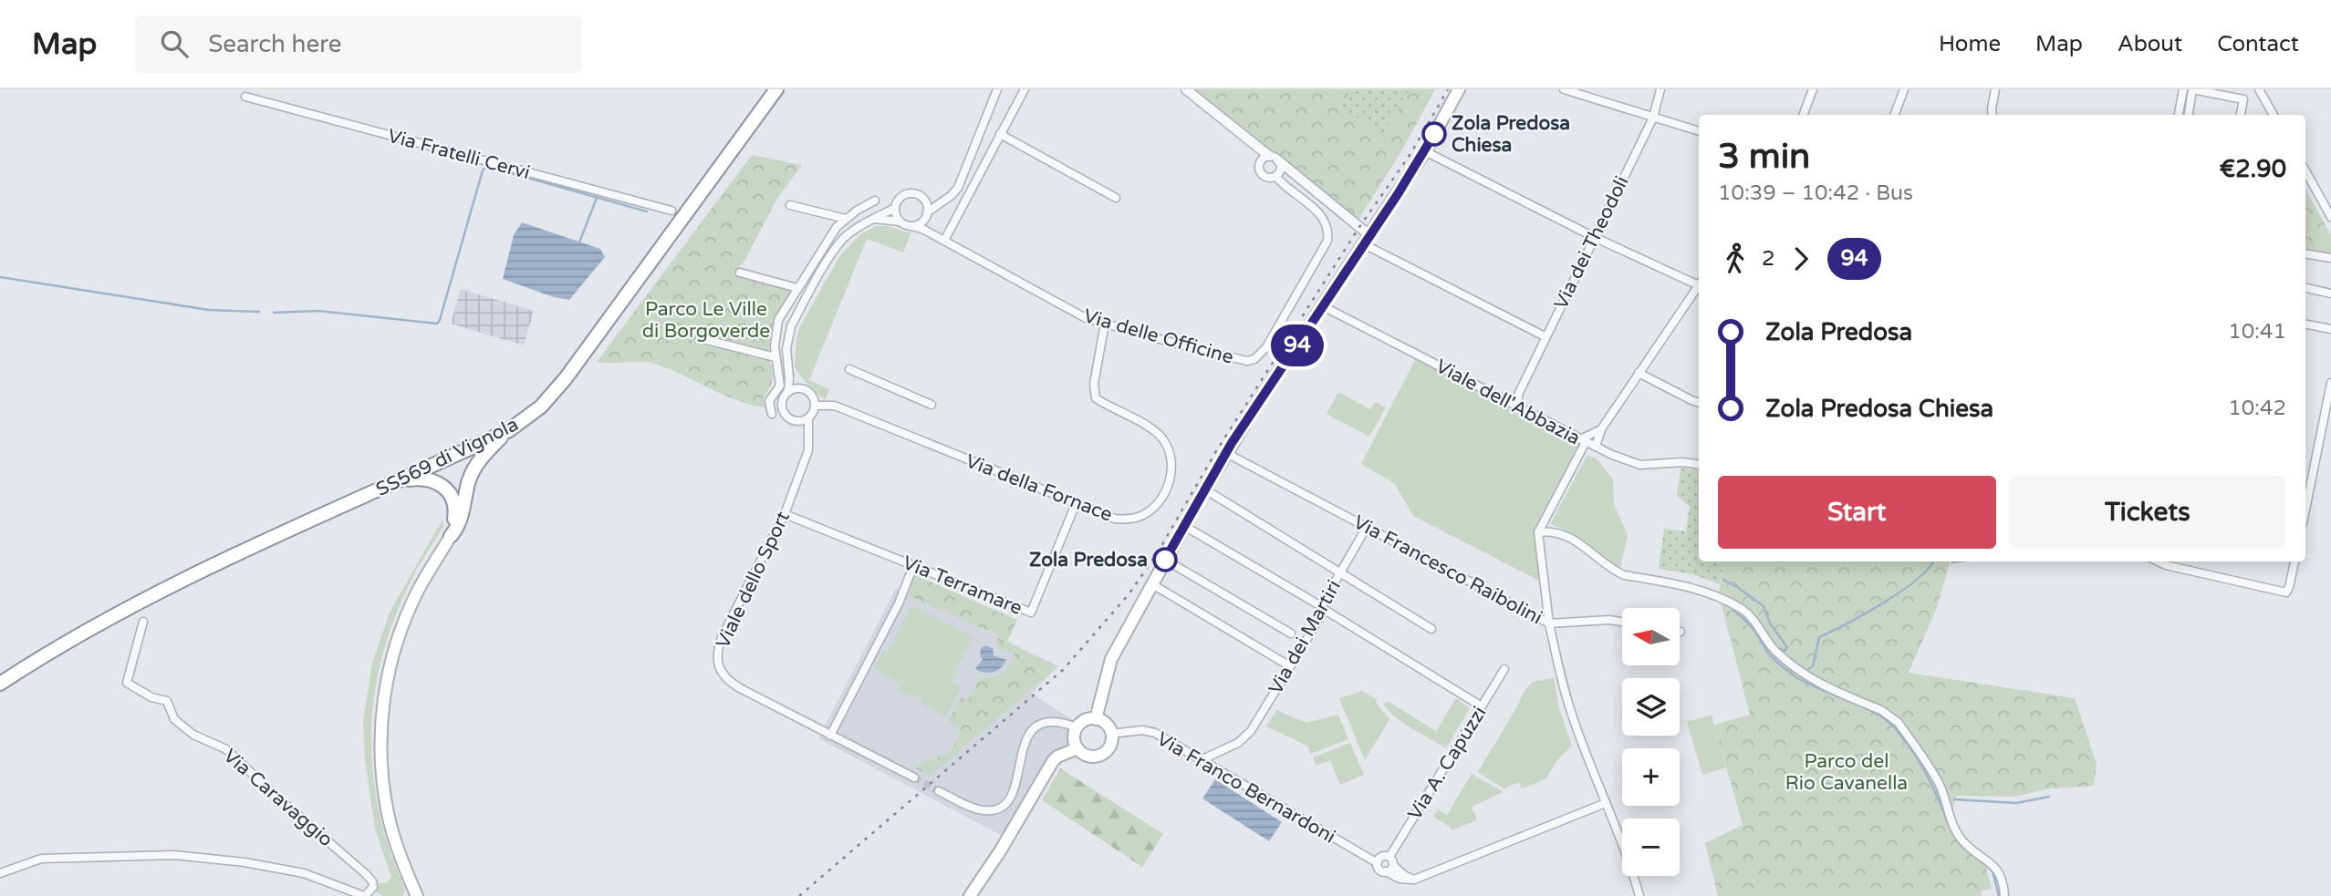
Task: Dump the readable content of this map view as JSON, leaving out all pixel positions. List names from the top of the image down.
{
  "streets": {
    "highway": ["SS569 di Vignola"],
    "street": [
      "Via Fratelli Cervi",
      "Via dei Theodoli",
      "Via delle Officine",
      "Viale dell'Abbazia",
      "Via della Fornace",
      "Via Francesco Raibolini",
      "Viale dello Sport",
      "Via Terramare",
      "Via dei Martiri",
      "Via A. Capuzzi",
      "Via Franco Bernardoni",
      "Via Caravaggio"
    ]
  },
  "crossings": [
    ["Via delle Officine", "Via della Fornace"],
    ["Via della Fornace", "Viale dello Sport"],
    ["Via della Fornace", "Via Terramare"],
    ["Via Francesco Raibolini", "Via dei Martiri"],
    ["Viale dello Sport", "Via Terramare"],
    ["Via dei Martiri", "Via Franco Bernardoni"],
    ["Via A. Capuzzi", "Via Franco Bernardoni"]
  ],
  "parks": ["Parco Le Ville di Borgoverde", "Parco del Rio Cavanella"],
  "places": ["Zola Predosa Chiesa", "Zola Predosa"],
  "lines": ["bus line 94"],
  "north": "left",
  "page": {
    "header": "Map",
    "search": "Search here",
    "nav": [
      "Home",
      "Map",
      "About",
      "Contact"
    ],
    "on_map": "94",
    "heading": ["3 min", "10:39 – 10:42 · Bus", "€2.90"],
    "legs": ["2", "94"],
    "list": [
      {
        "name": "Zola Predosa",
        "value": "10:41"
      },
      {
        "name": "Zola Predosa Chiesa",
        "value": "10:42"
      }
    ],
    "buttons": ["Start", "Tickets"],
    "map_buttons": ["+", "−"]
  }
}
